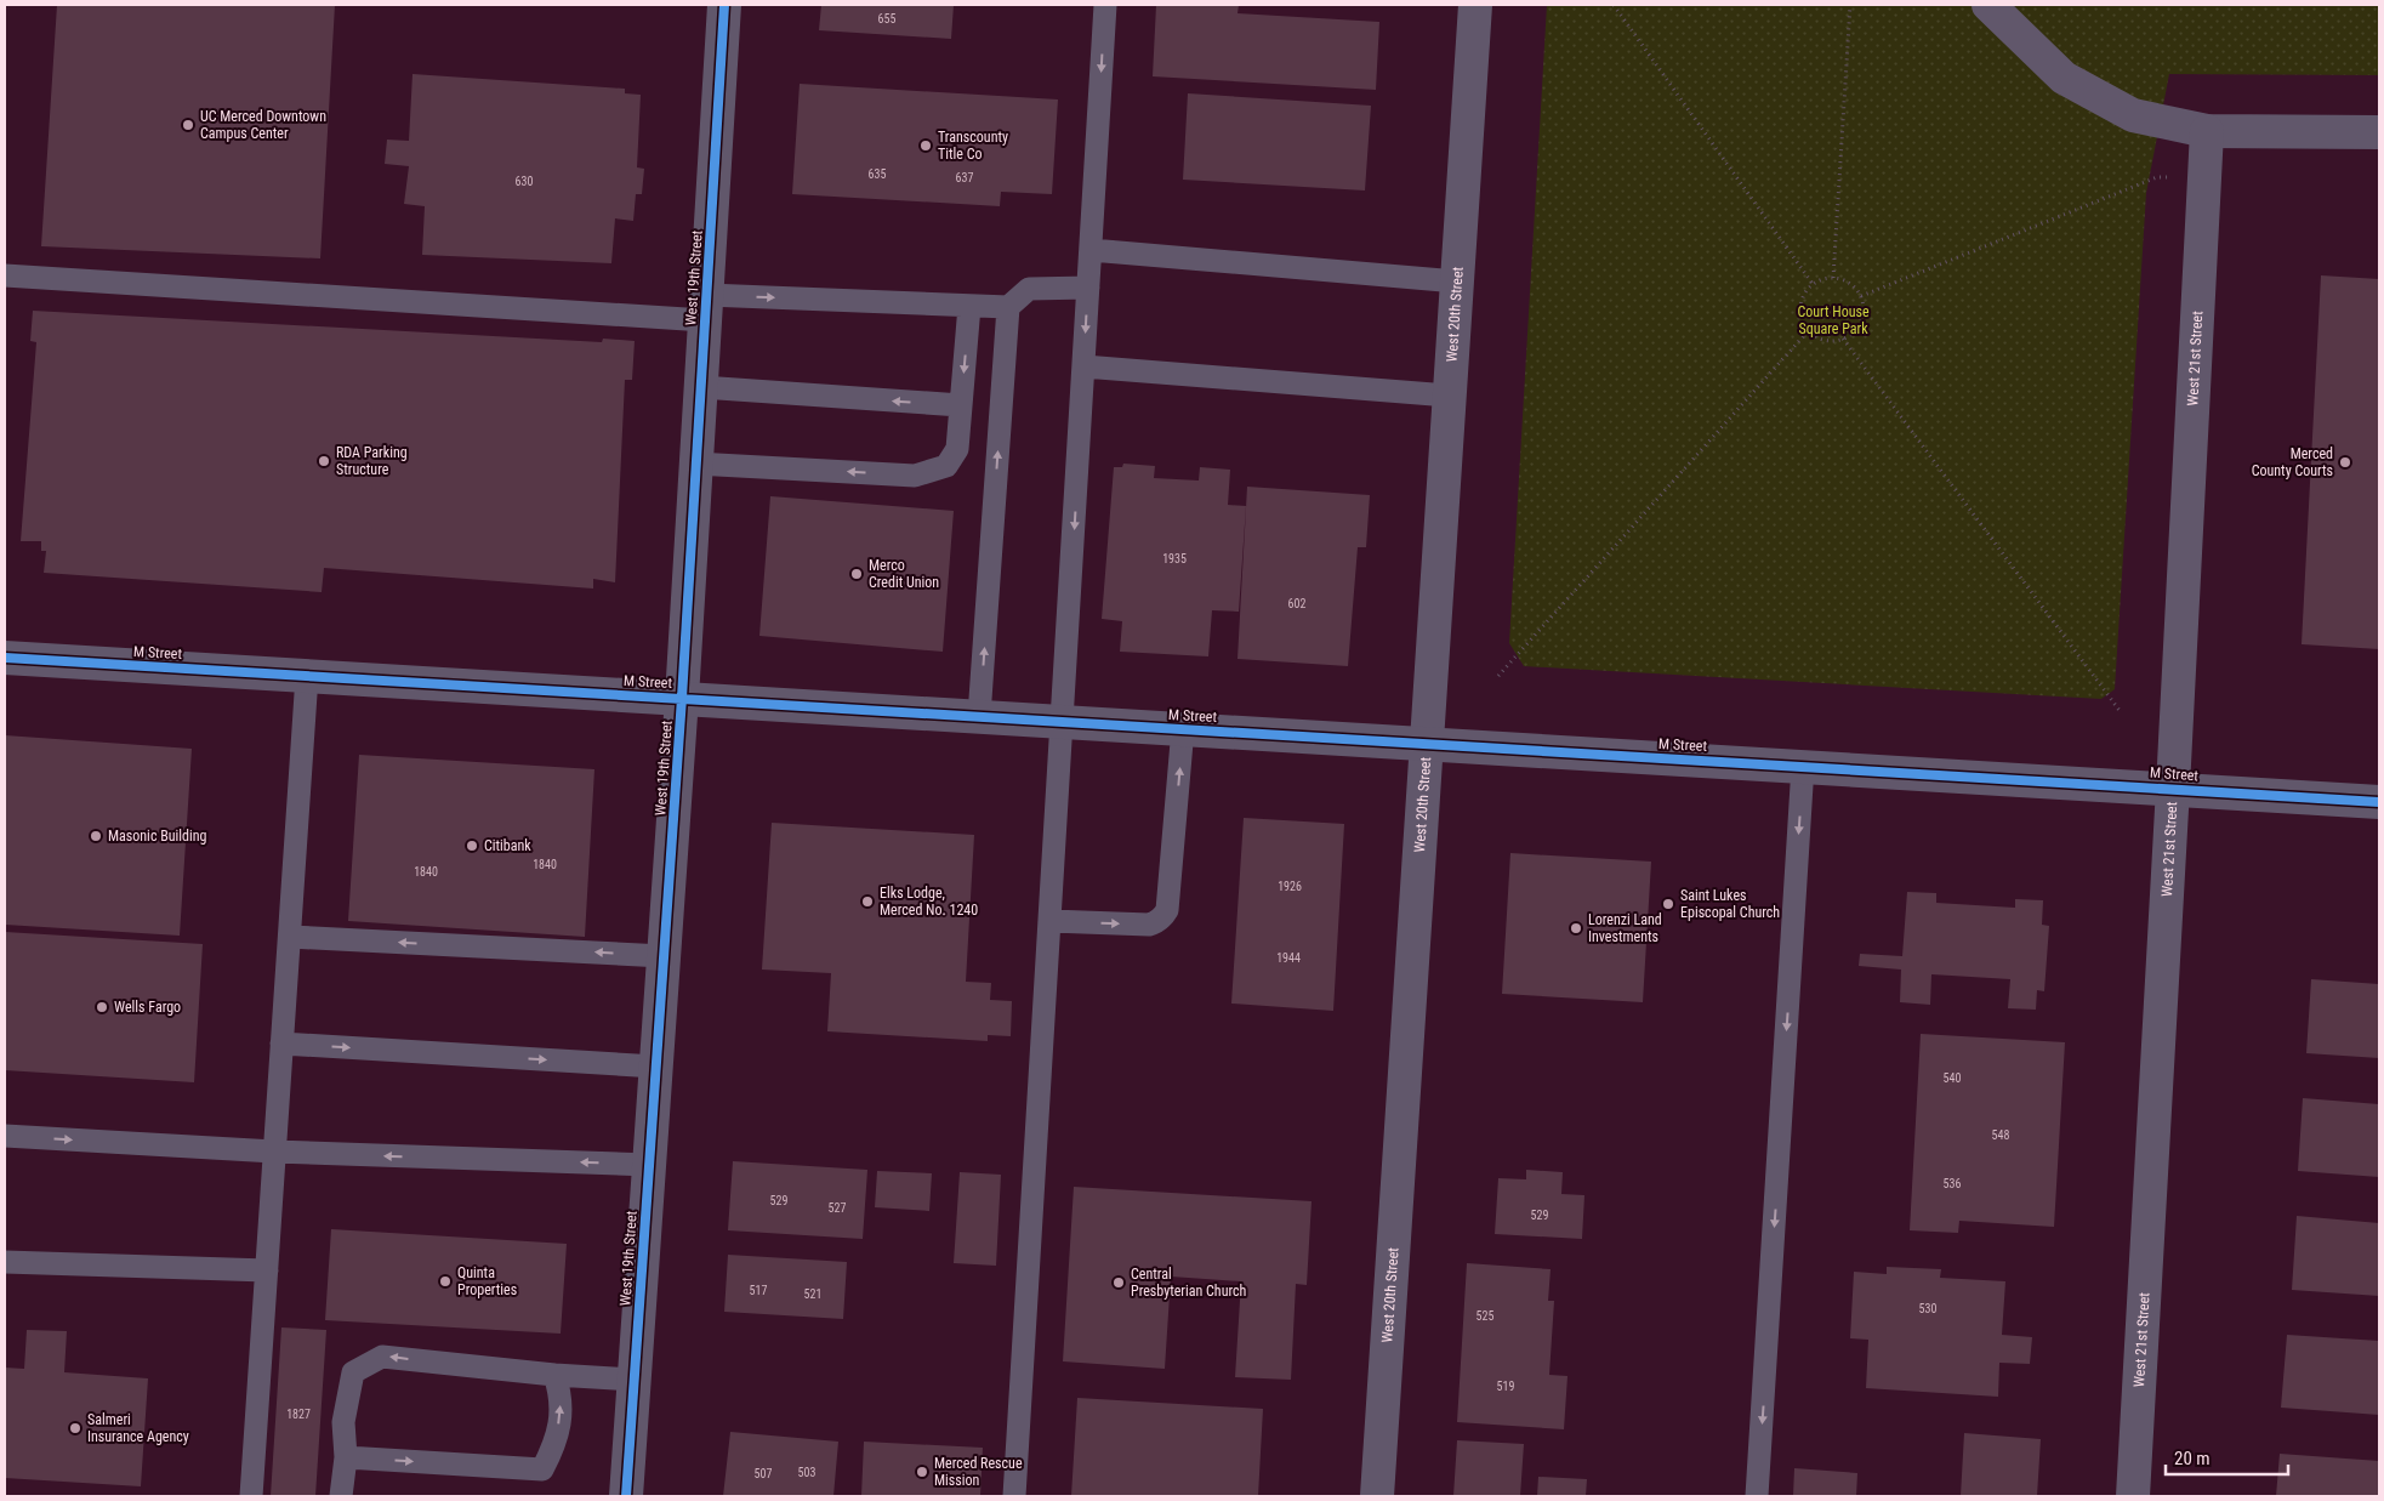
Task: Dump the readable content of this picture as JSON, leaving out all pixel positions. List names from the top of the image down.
{
  "streets": {
    "street": [
      "West 19th Street",
      "West 20th Street",
      "West 21st Street",
      "M Street"
    ]
  },
  "crossings": [
    ["West 19th Street", "M Street"],
    ["West 20th Street", "M Street"],
    ["West 21st Street", "M Street"]
  ],
  "parks": ["Court House Square Park"],
  "places": [
    "UC Merced Downtown Campus Center",
    "Transcounty Title Co",
    "RDA Parking Structure",
    "Merced County Courts",
    "Merco Credit Union",
    "Masonic Building",
    "Citibank",
    "Elks Lodge, Merced No. 1240",
    "Saint Lukes Episcopal Church",
    "Lorenzi Land Investments",
    "Wells Fargo",
    "Quinta Properties",
    "Central Presbyterian Church",
    "Salmeri Insurance Agency",
    "Merced Rescue Mission"
  ],
  "house_numbers": [
    "655",
    "635",
    "637",
    "630",
    "1935",
    "602",
    "1840",
    "1840",
    "1926",
    "1944",
    "540",
    "548",
    "536",
    "529",
    "527",
    "529",
    "517",
    "521",
    "530",
    "525",
    "519",
    "1827",
    "503",
    "507"
  ],
  "scale_bar": "20 m"
}
